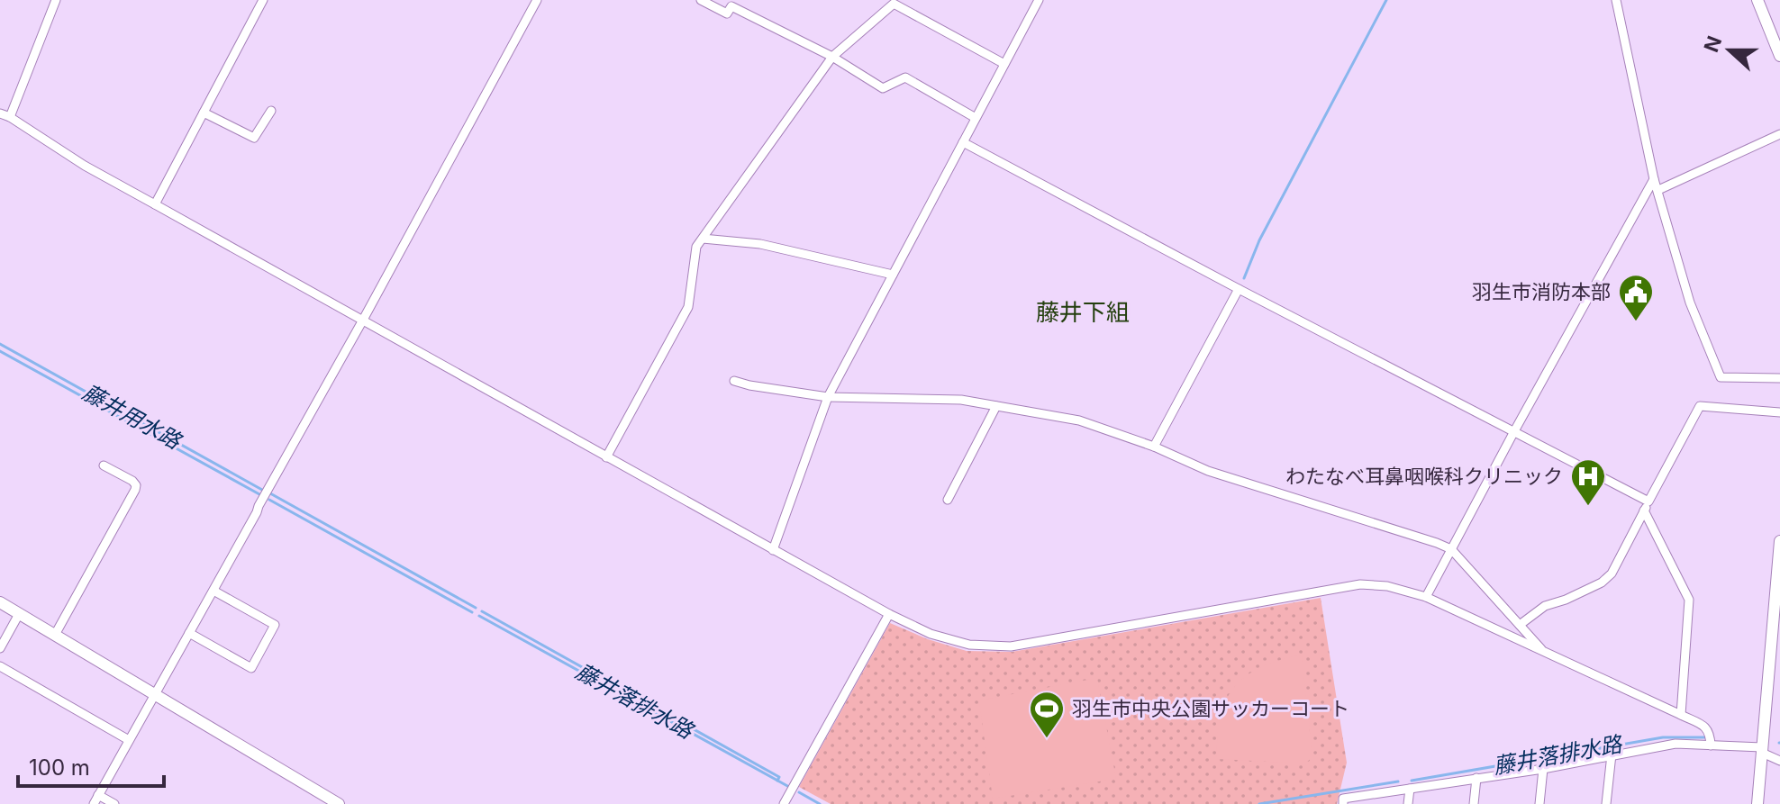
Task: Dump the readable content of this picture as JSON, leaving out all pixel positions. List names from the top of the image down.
{
  "districts": ["藤井下組"],
  "water": ["藤井用水路", "藤井落排水路"],
  "places": {
    "public building": ["羽生市消防本部"],
    "hospital": ["わたなべ耳鼻咽喉科クリニック"],
    "sports": ["羽生市中央公園サッカーコート"]
  },
  "scale_bar": "100 m",
  "north": "left"
}
